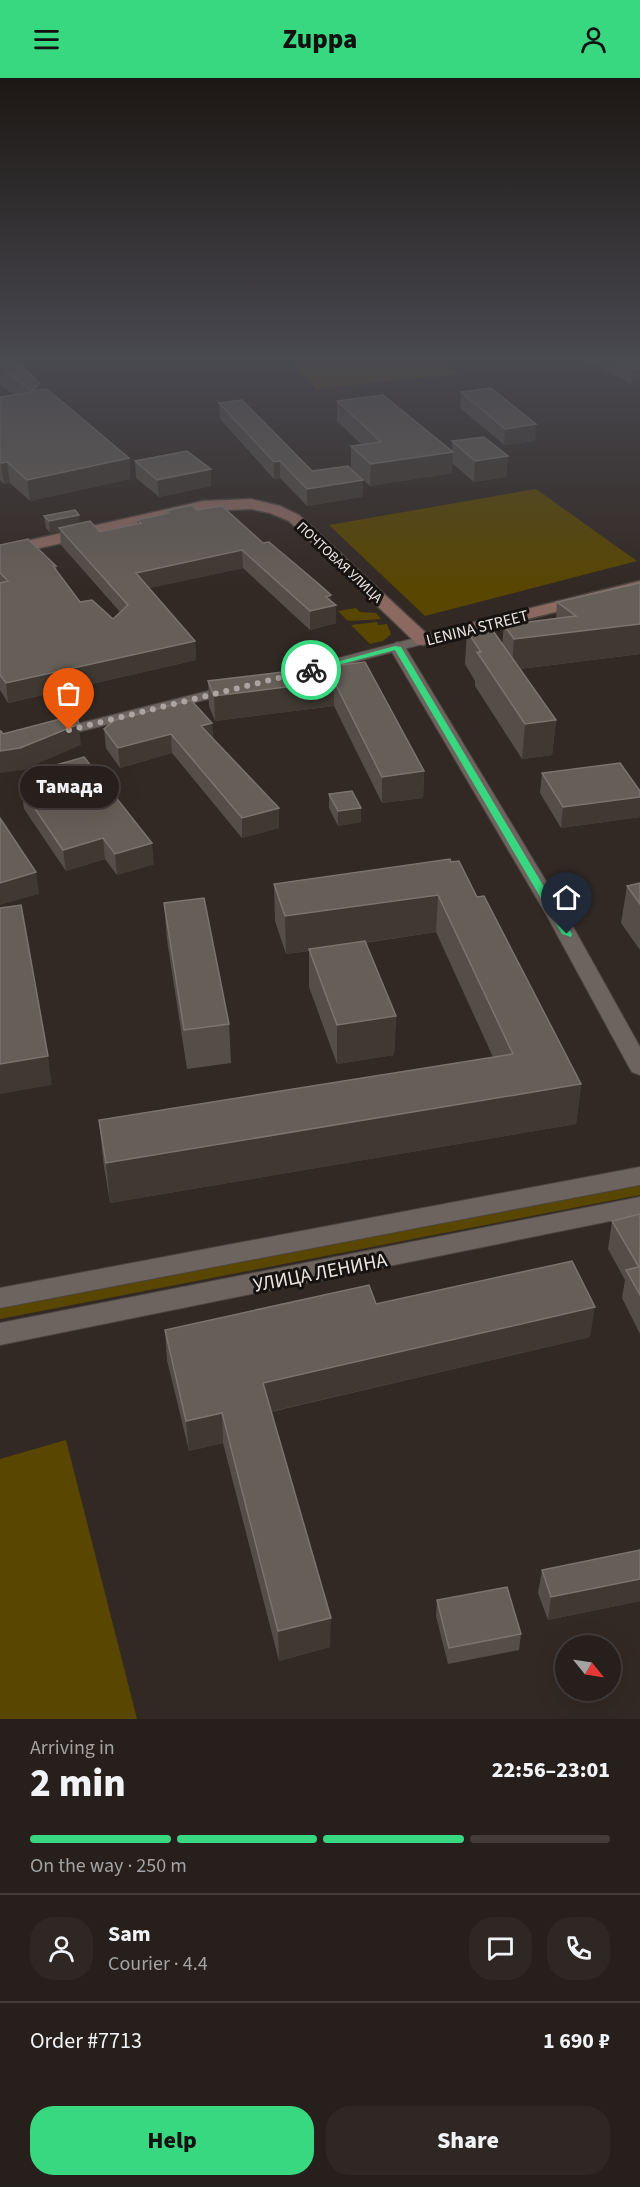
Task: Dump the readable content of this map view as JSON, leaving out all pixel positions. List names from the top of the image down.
{
  "streets": {
    "main road": ["ПОЧТОВАЯ УЛИЦА", "LENINA STREET"],
    "street": ["УЛИЦА ЛЕНИНА"]
  },
  "crossings": [
    ["ПОЧТОВАЯ УЛИЦА", "LENINA STREET"]
  ],
  "places": ["Тамада"],
  "north": "bottom right",
  "page": {
    "header": "Zuppa",
    "bubble": "Тамада",
    "heading": ["2 min", "Arriving in", "22:56–23:01"],
    "panel": [
      "Sam",
      "Courier · 4.4",
      "Order #7713",
      "1 690 ₽"
    ],
    "bar": "On the way · 250 m",
    "buttons": ["Help", "Share"]
  }
}
